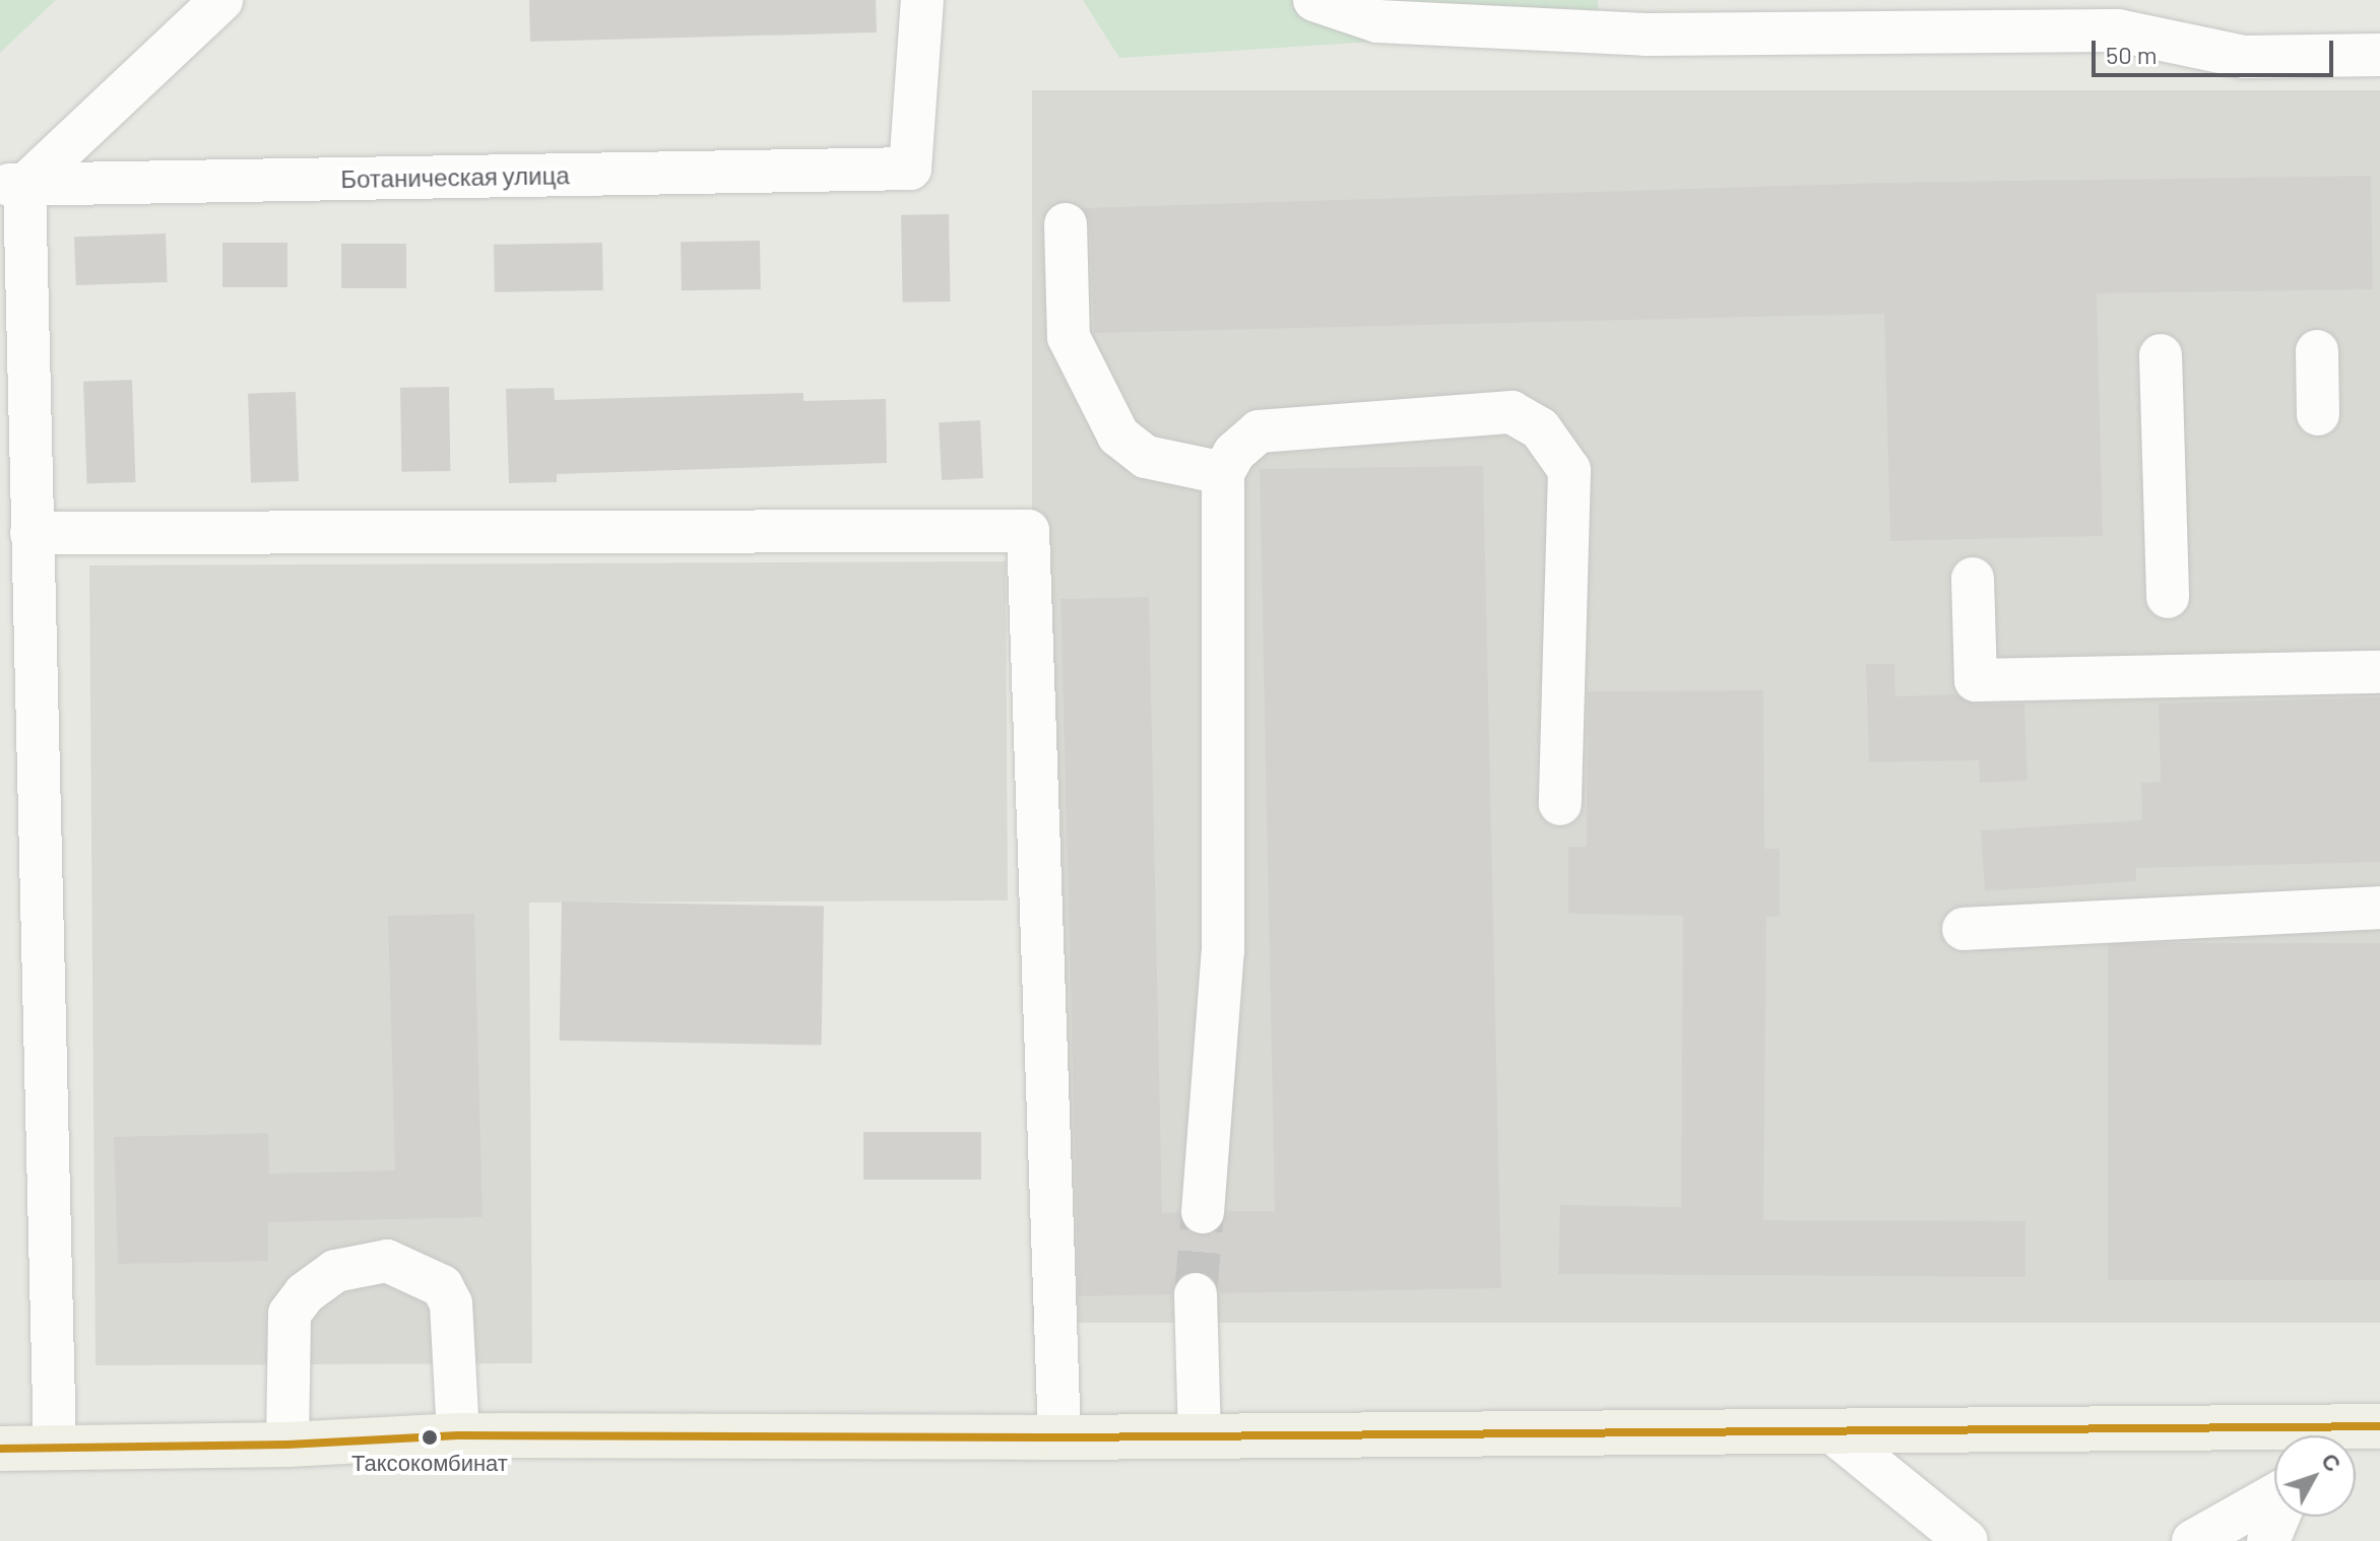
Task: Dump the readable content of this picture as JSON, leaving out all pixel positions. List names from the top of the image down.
{
  "streets": {
    "street": ["Ботаническая улица"]
  },
  "places": ["Таксокомбинат"],
  "scale_bar": "50 m",
  "north": "top right"
}
